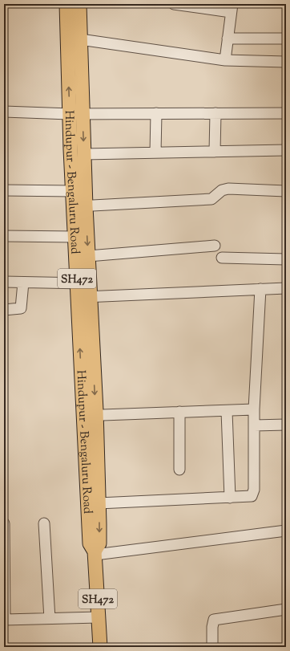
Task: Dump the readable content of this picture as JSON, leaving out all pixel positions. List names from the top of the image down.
{
  "streets": {
    "main road": ["Hindupur - Bengaluru Road", "SH472"]
  }
}
